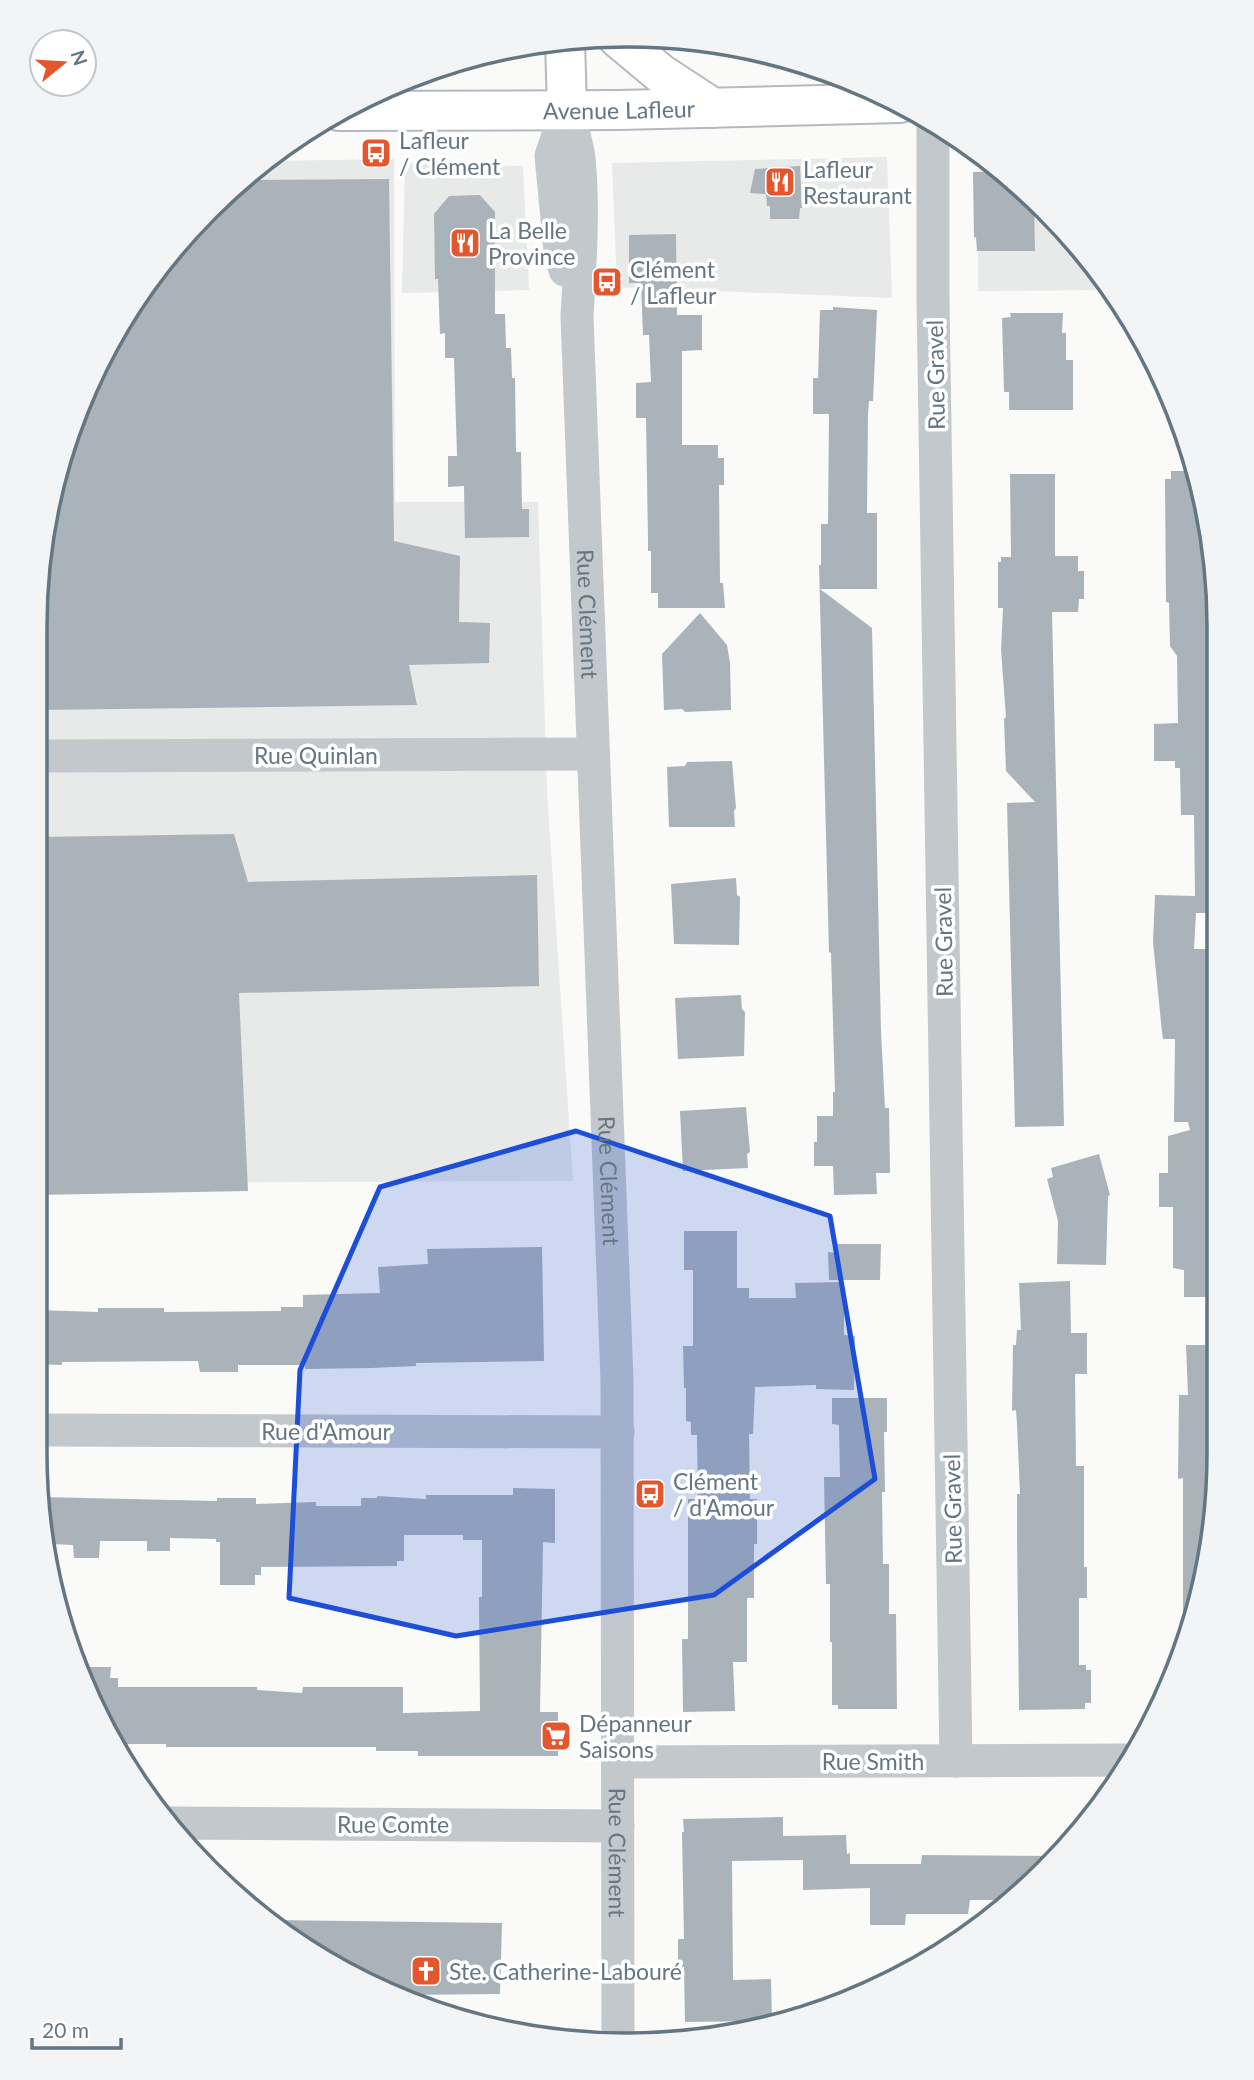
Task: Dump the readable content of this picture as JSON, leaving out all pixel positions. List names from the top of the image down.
{
  "streets": {
    "main road": ["Avenue Lafleur", "Rue Clément"],
    "street": [
      "Rue Gravel",
      "Rue Quinlan",
      "Rue d'Amour",
      "Rue Smith",
      "Rue Comte"
    ]
  },
  "crossings": [
    ["Avenue Lafleur", "Rue Clément"],
    ["Rue Gravel", "Rue Smith"],
    ["Rue Clément", "Rue Quinlan"],
    ["Rue Clément", "Rue d'Amour"],
    ["Rue Clément", "Rue Smith"],
    ["Rue Clément", "Rue Comte"]
  ],
  "places": {
    "bus stop": ["Lafleur / Clément", "Clément / Lafleur", "Clément / d'Amour"],
    "restaurant": ["Lafleur Restaurant", "La Belle Province"],
    "supermarket": ["Dépanneur Saisons"],
    "church": ["Ste. Catherine-Labouré"]
  },
  "scale_bar": "20 m",
  "north": "right"
}
